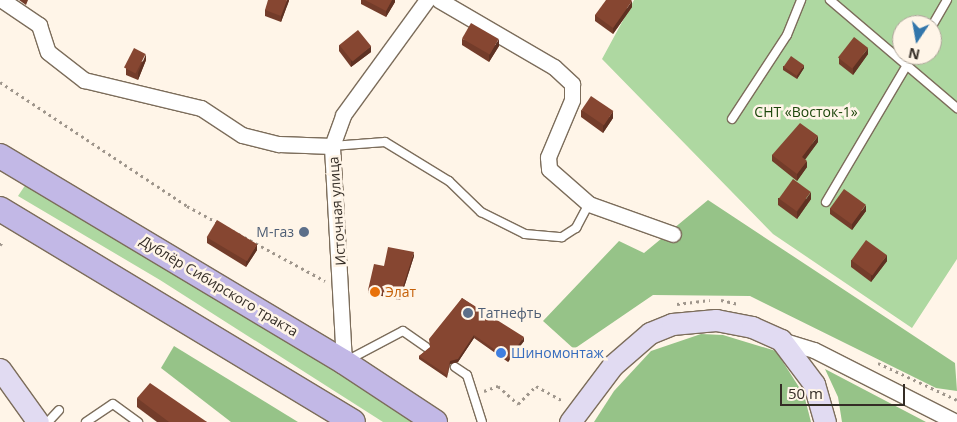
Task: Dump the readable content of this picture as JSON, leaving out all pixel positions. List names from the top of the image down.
{
  "streets": {
    "main road": ["Дублёр Сибирского тракта"],
    "street": ["Источная улица"]
  },
  "crossings": [
    ["Источная улица", "Дублёр Сибирского тракта"]
  ],
  "parks": ["СНТ «Восток-1»"],
  "places": [
    "М-газ",
    "Элат",
    "Татнефть",
    "Шиномонтаж"
  ],
  "scale_bar": "50 m",
  "north": "bottom"
}
